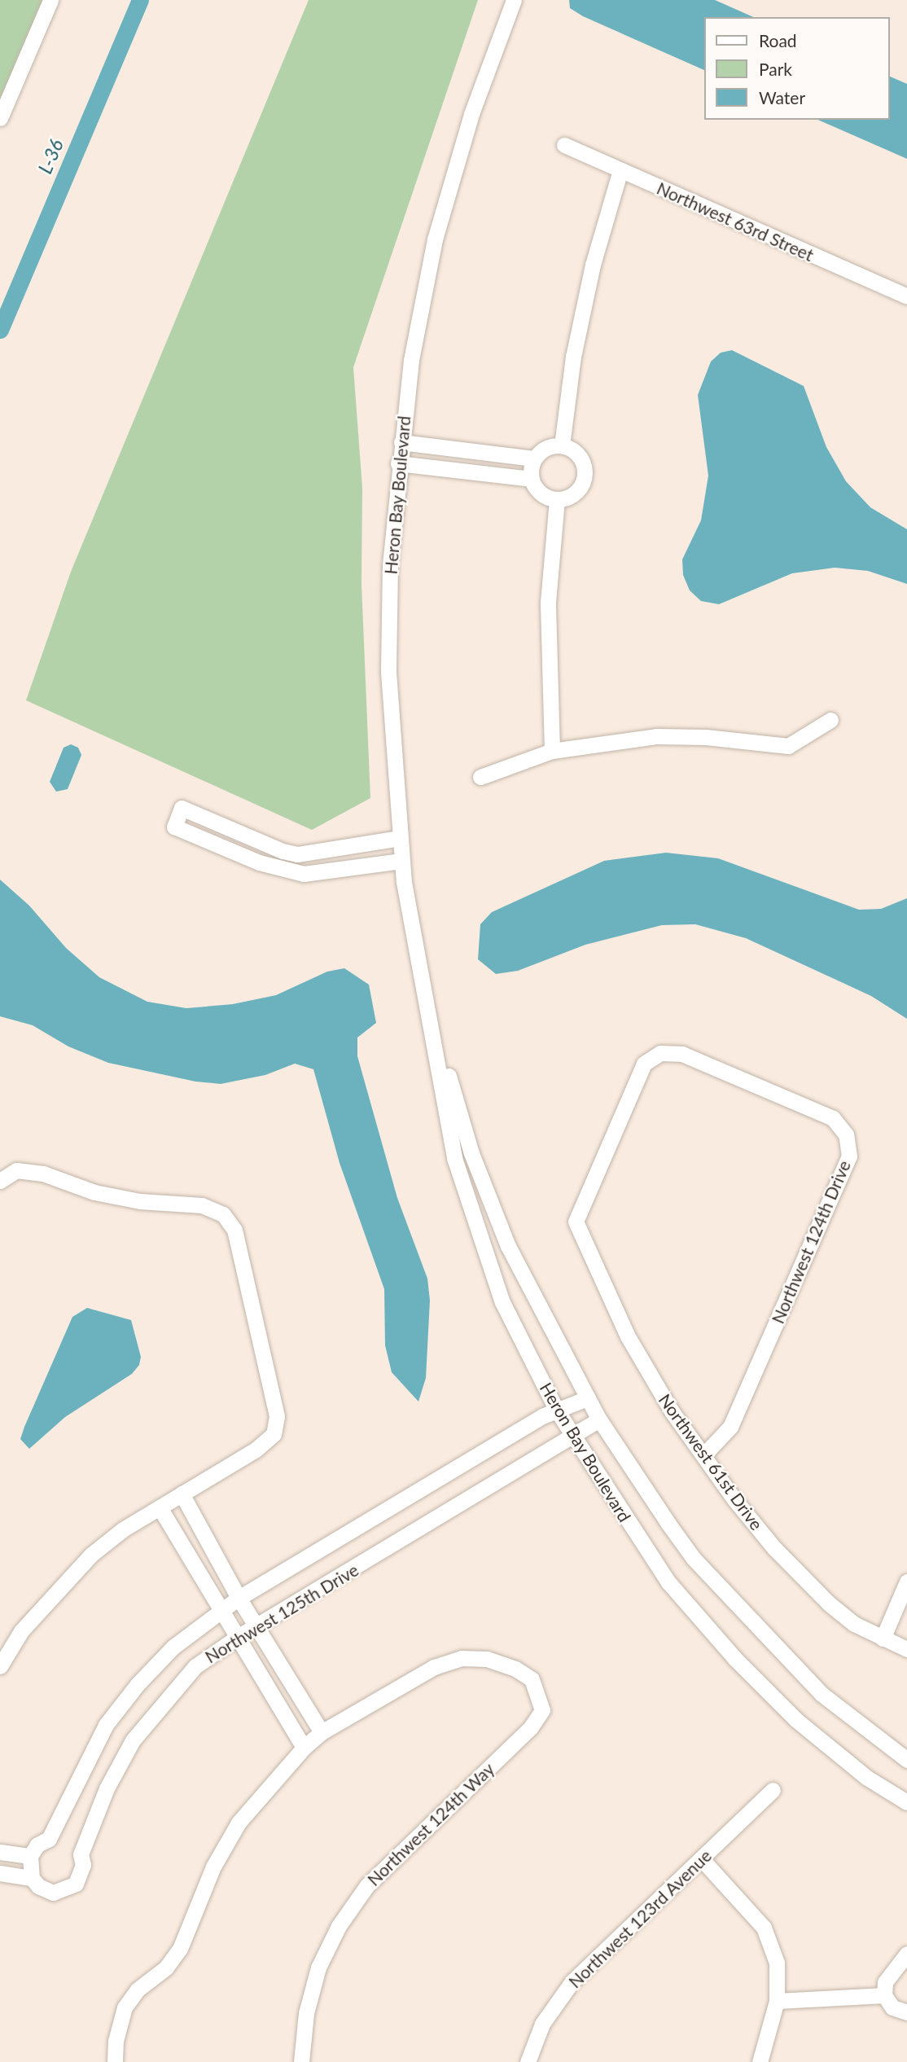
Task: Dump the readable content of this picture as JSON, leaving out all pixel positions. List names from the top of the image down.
{
  "streets": {
    "street": [
      "Northwest 63rd Street",
      "Heron Bay Boulevard",
      "Northwest 124th Drive",
      "Northwest 61st Drive",
      "Northwest 125th Drive",
      "Northwest 124th Way",
      "Northwest 123rd Avenue"
    ]
  },
  "crossings": [
    ["Heron Bay Boulevard", "Northwest 125th Drive"],
    ["Northwest 124th Drive", "Northwest 61st Drive"]
  ],
  "water": ["L-36"],
  "legend": ["Road", "Park", "Water"]
}
